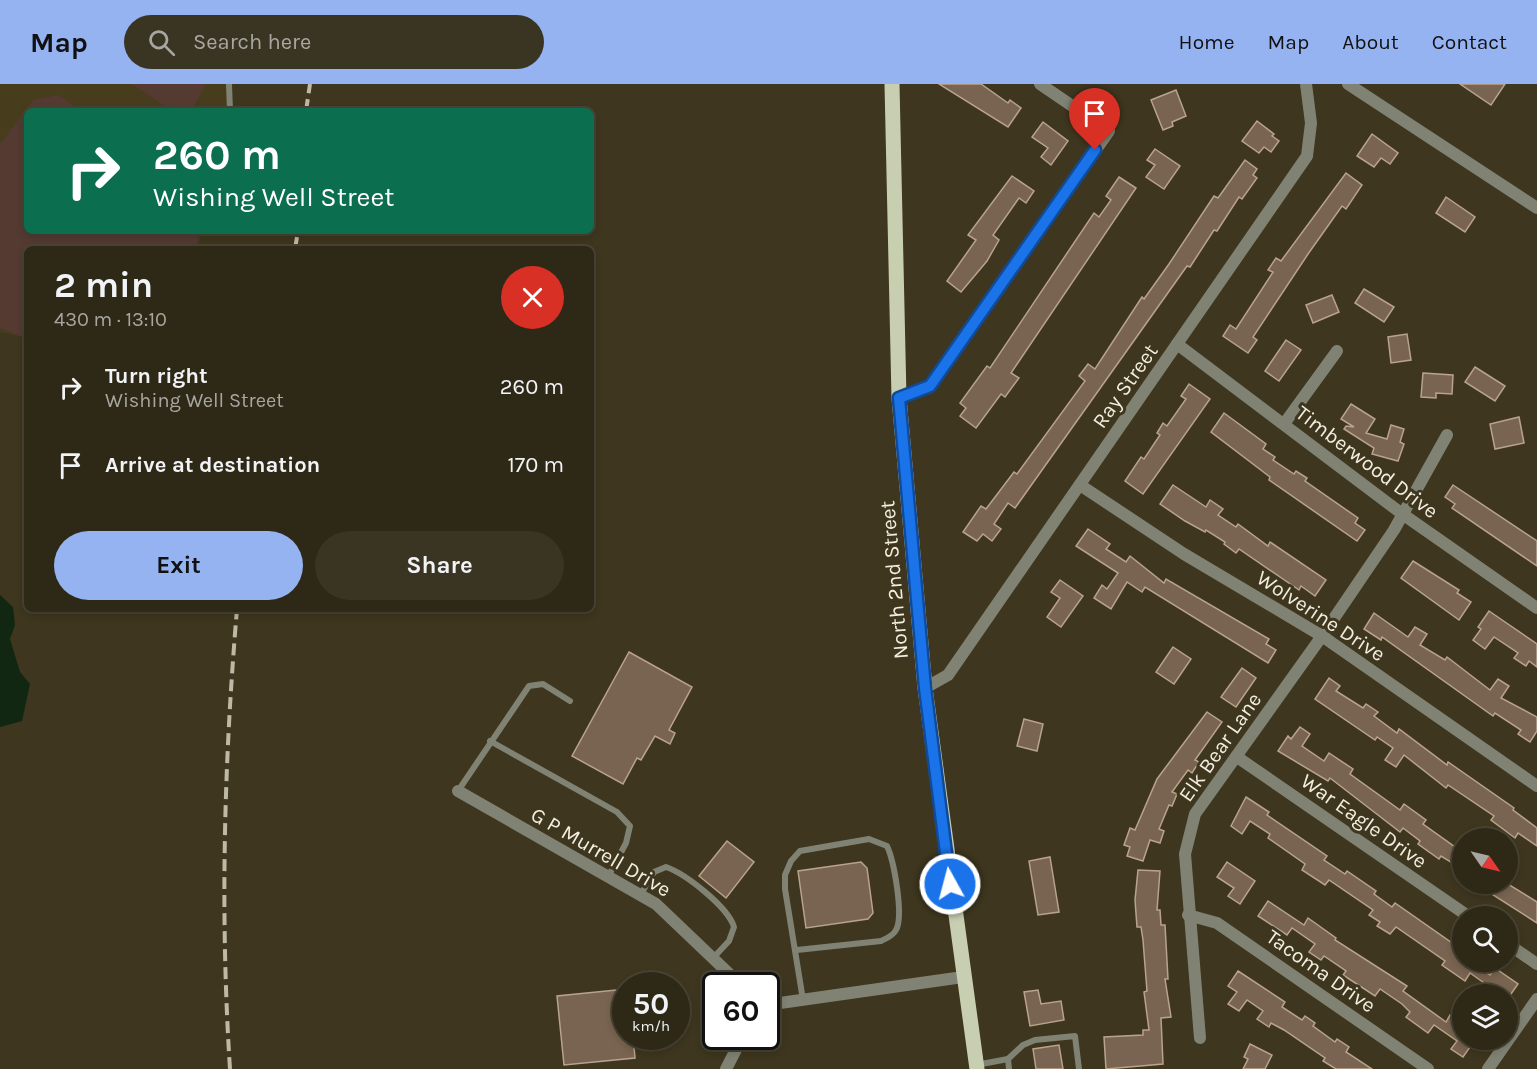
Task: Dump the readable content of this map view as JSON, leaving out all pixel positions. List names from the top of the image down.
{
  "streets": {
    "main road": ["North 2nd Street"],
    "street": [
      "Ray Street",
      "Timberwood Drive",
      "Wolverine Drive",
      "Elk Bear Lane",
      "War Eagle Drive",
      "G P Murrell Drive",
      "Tacoma Drive"
    ]
  },
  "crossings": [
    ["Ray Street", "Timberwood Drive"],
    ["Ray Street", "North 2nd Street"],
    ["Ray Street", "Wolverine Drive"],
    ["Timberwood Drive", "Elk Bear Lane"],
    ["Wolverine Drive", "Elk Bear Lane"],
    ["Elk Bear Lane", "War Eagle Drive"],
    ["Elk Bear Lane", "Tacoma Drive"]
  ],
  "north": "bottom right",
  "page": {
    "header": "Map",
    "search": "Search here",
    "nav": [
      "Home",
      "Map",
      "About",
      "Contact"
    ],
    "turn": ["260 m", "Wishing Well Street"],
    "heading": ["2 min", "430 m · 13:10"],
    "list": [
      {
        "name": "Turn right",
        "note": "Wishing Well Street",
        "value": "260 m"
      },
      {
        "name": "Arrive at destination",
        "value": "170 m"
      }
    ],
    "buttons": ["Exit", "Share"],
    "speed": "50 km/h",
    "limit": "60"
  }
}
